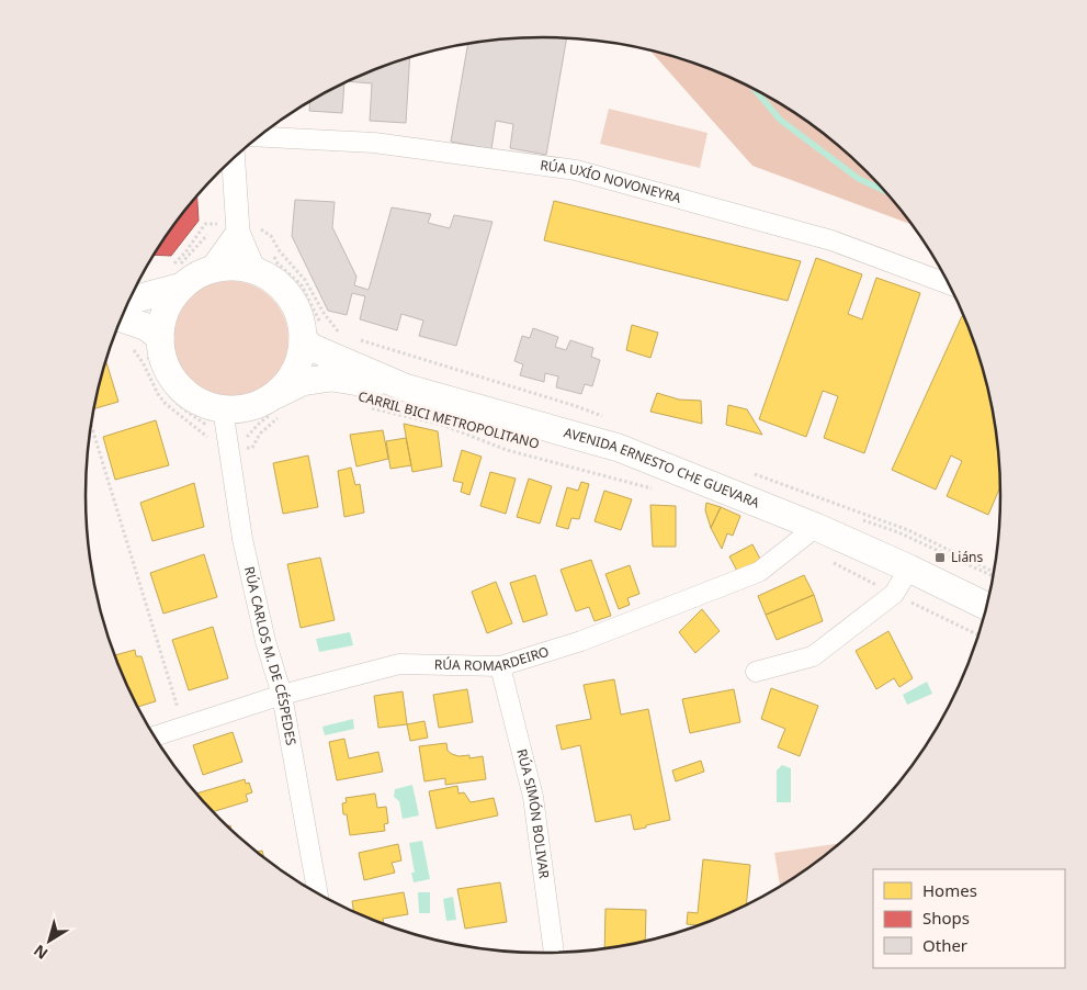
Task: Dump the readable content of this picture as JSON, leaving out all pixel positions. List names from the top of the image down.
{
  "streets": {
    "main road": ["AVENIDA ERNESTO CHE GUEVARA"],
    "street": [
      "RÚA UXÍO NOVONEYRA",
      "RÚA CARLOS M. DE CÉSPEDES",
      "RÚA ROMARDEIRO",
      "RÚA SIMÓN BOLIVAR"
    ]
  },
  "crossings": [
    ["AVENIDA ERNESTO CHE GUEVARA", "RÚA CARLOS M. DE CÉSPEDES"],
    ["AVENIDA ERNESTO CHE GUEVARA", "RÚA ROMARDEIRO"],
    ["RÚA CARLOS M. DE CÉSPEDES", "RÚA ROMARDEIRO"],
    ["RÚA ROMARDEIRO", "RÚA SIMÓN BOLIVAR"]
  ],
  "places": {
    "transit": ["Liáns"]
  },
  "legend": ["Homes", "Shops", "Other"],
  "north": "bottom left"
}
